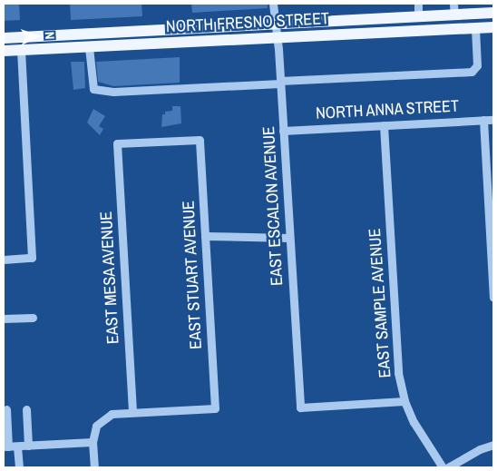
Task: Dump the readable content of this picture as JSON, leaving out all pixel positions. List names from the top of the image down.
{
  "streets": {
    "main road": ["NORTH FRESNO STREET"],
    "street": [
      "NORTH ANNA STREET",
      "EAST ESCALON AVENUE",
      "EAST STUART AVENUE",
      "EAST MESA AVENUE",
      "EAST SAMPLE AVENUE"
    ]
  },
  "crossings": [
    ["NORTH FRESNO STREET", "EAST ESCALON AVENUE"],
    ["NORTH ANNA STREET", "EAST ESCALON AVENUE"],
    ["NORTH ANNA STREET", "EAST SAMPLE AVENUE"],
    ["EAST ESCALON AVENUE", "EAST SAMPLE AVENUE"],
    ["EAST STUART AVENUE", "EAST MESA AVENUE"]
  ],
  "north": "right"
}
